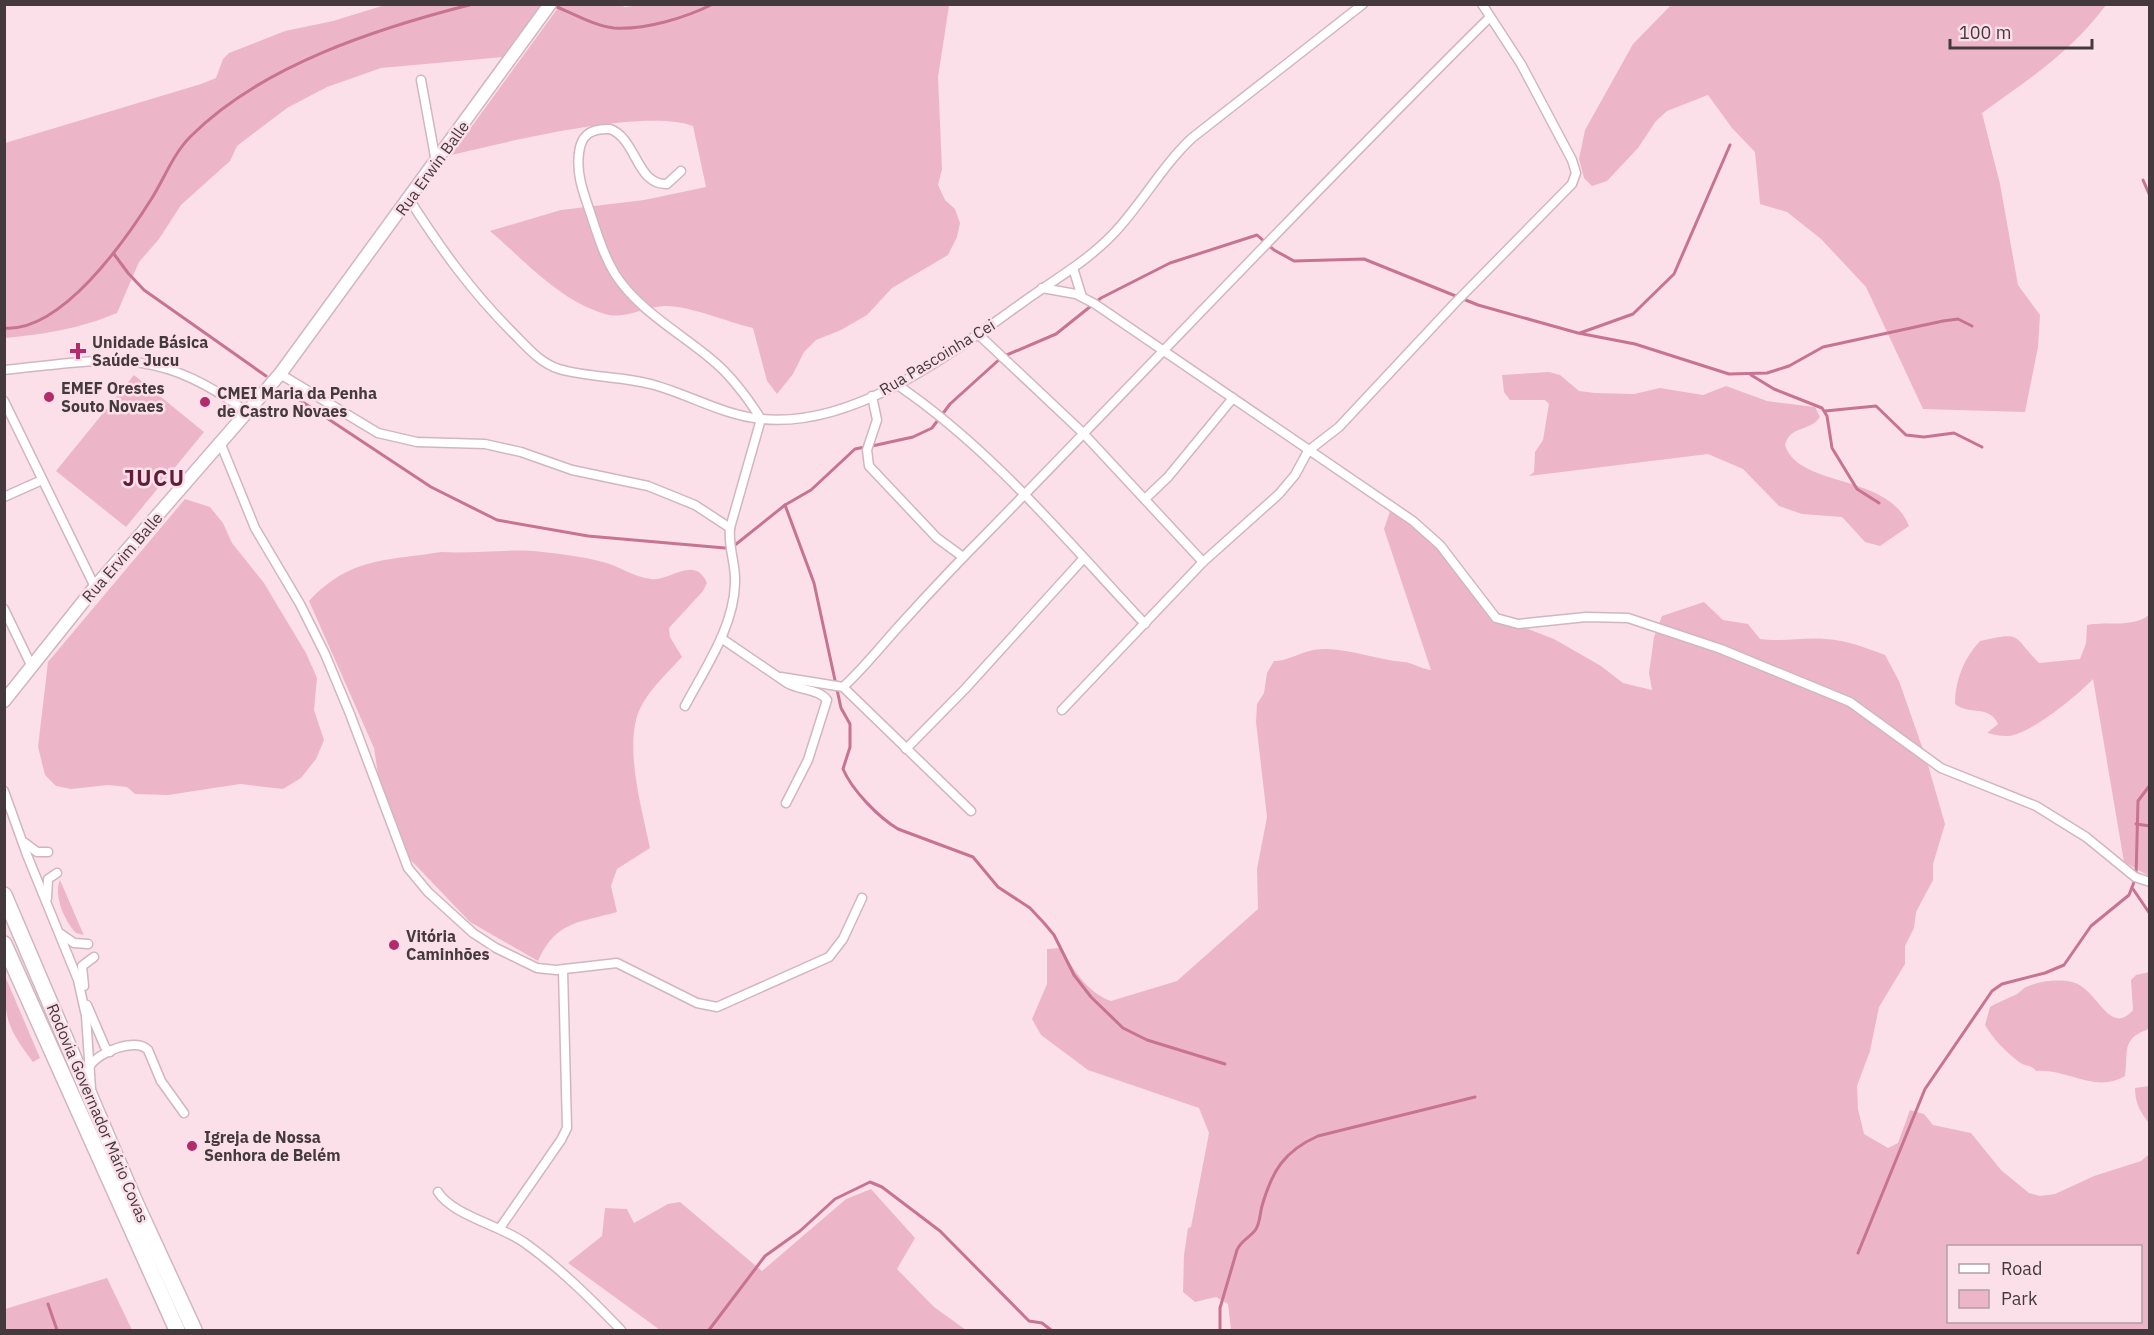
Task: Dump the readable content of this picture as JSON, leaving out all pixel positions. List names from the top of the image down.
{
  "streets": {
    "highway": ["Rodovia Governador Mário Covas"],
    "street": ["Rua Erwin Balle", "Rua Pascoinha Cei", "Rua Ervim Balle"]
  },
  "crossings": [
    ["Rua Erwin Balle", "Rua Pascoinha Cei"],
    ["Rua Erwin Balle", "Rua Ervim Balle"]
  ],
  "districts": ["JUCU"],
  "places": {
    "health": ["Unidade Básica Saúde Jucu"],
    "other": [
      "EMEF Orestes Souto Novaes",
      "CMEI Maria da Penha de Castro Novaes",
      "Vitória Caminhões",
      "Igreja de Nossa Senhora de Belém"
    ]
  },
  "legend": ["Road", "Park"],
  "scale_bar": "100 m"
}
